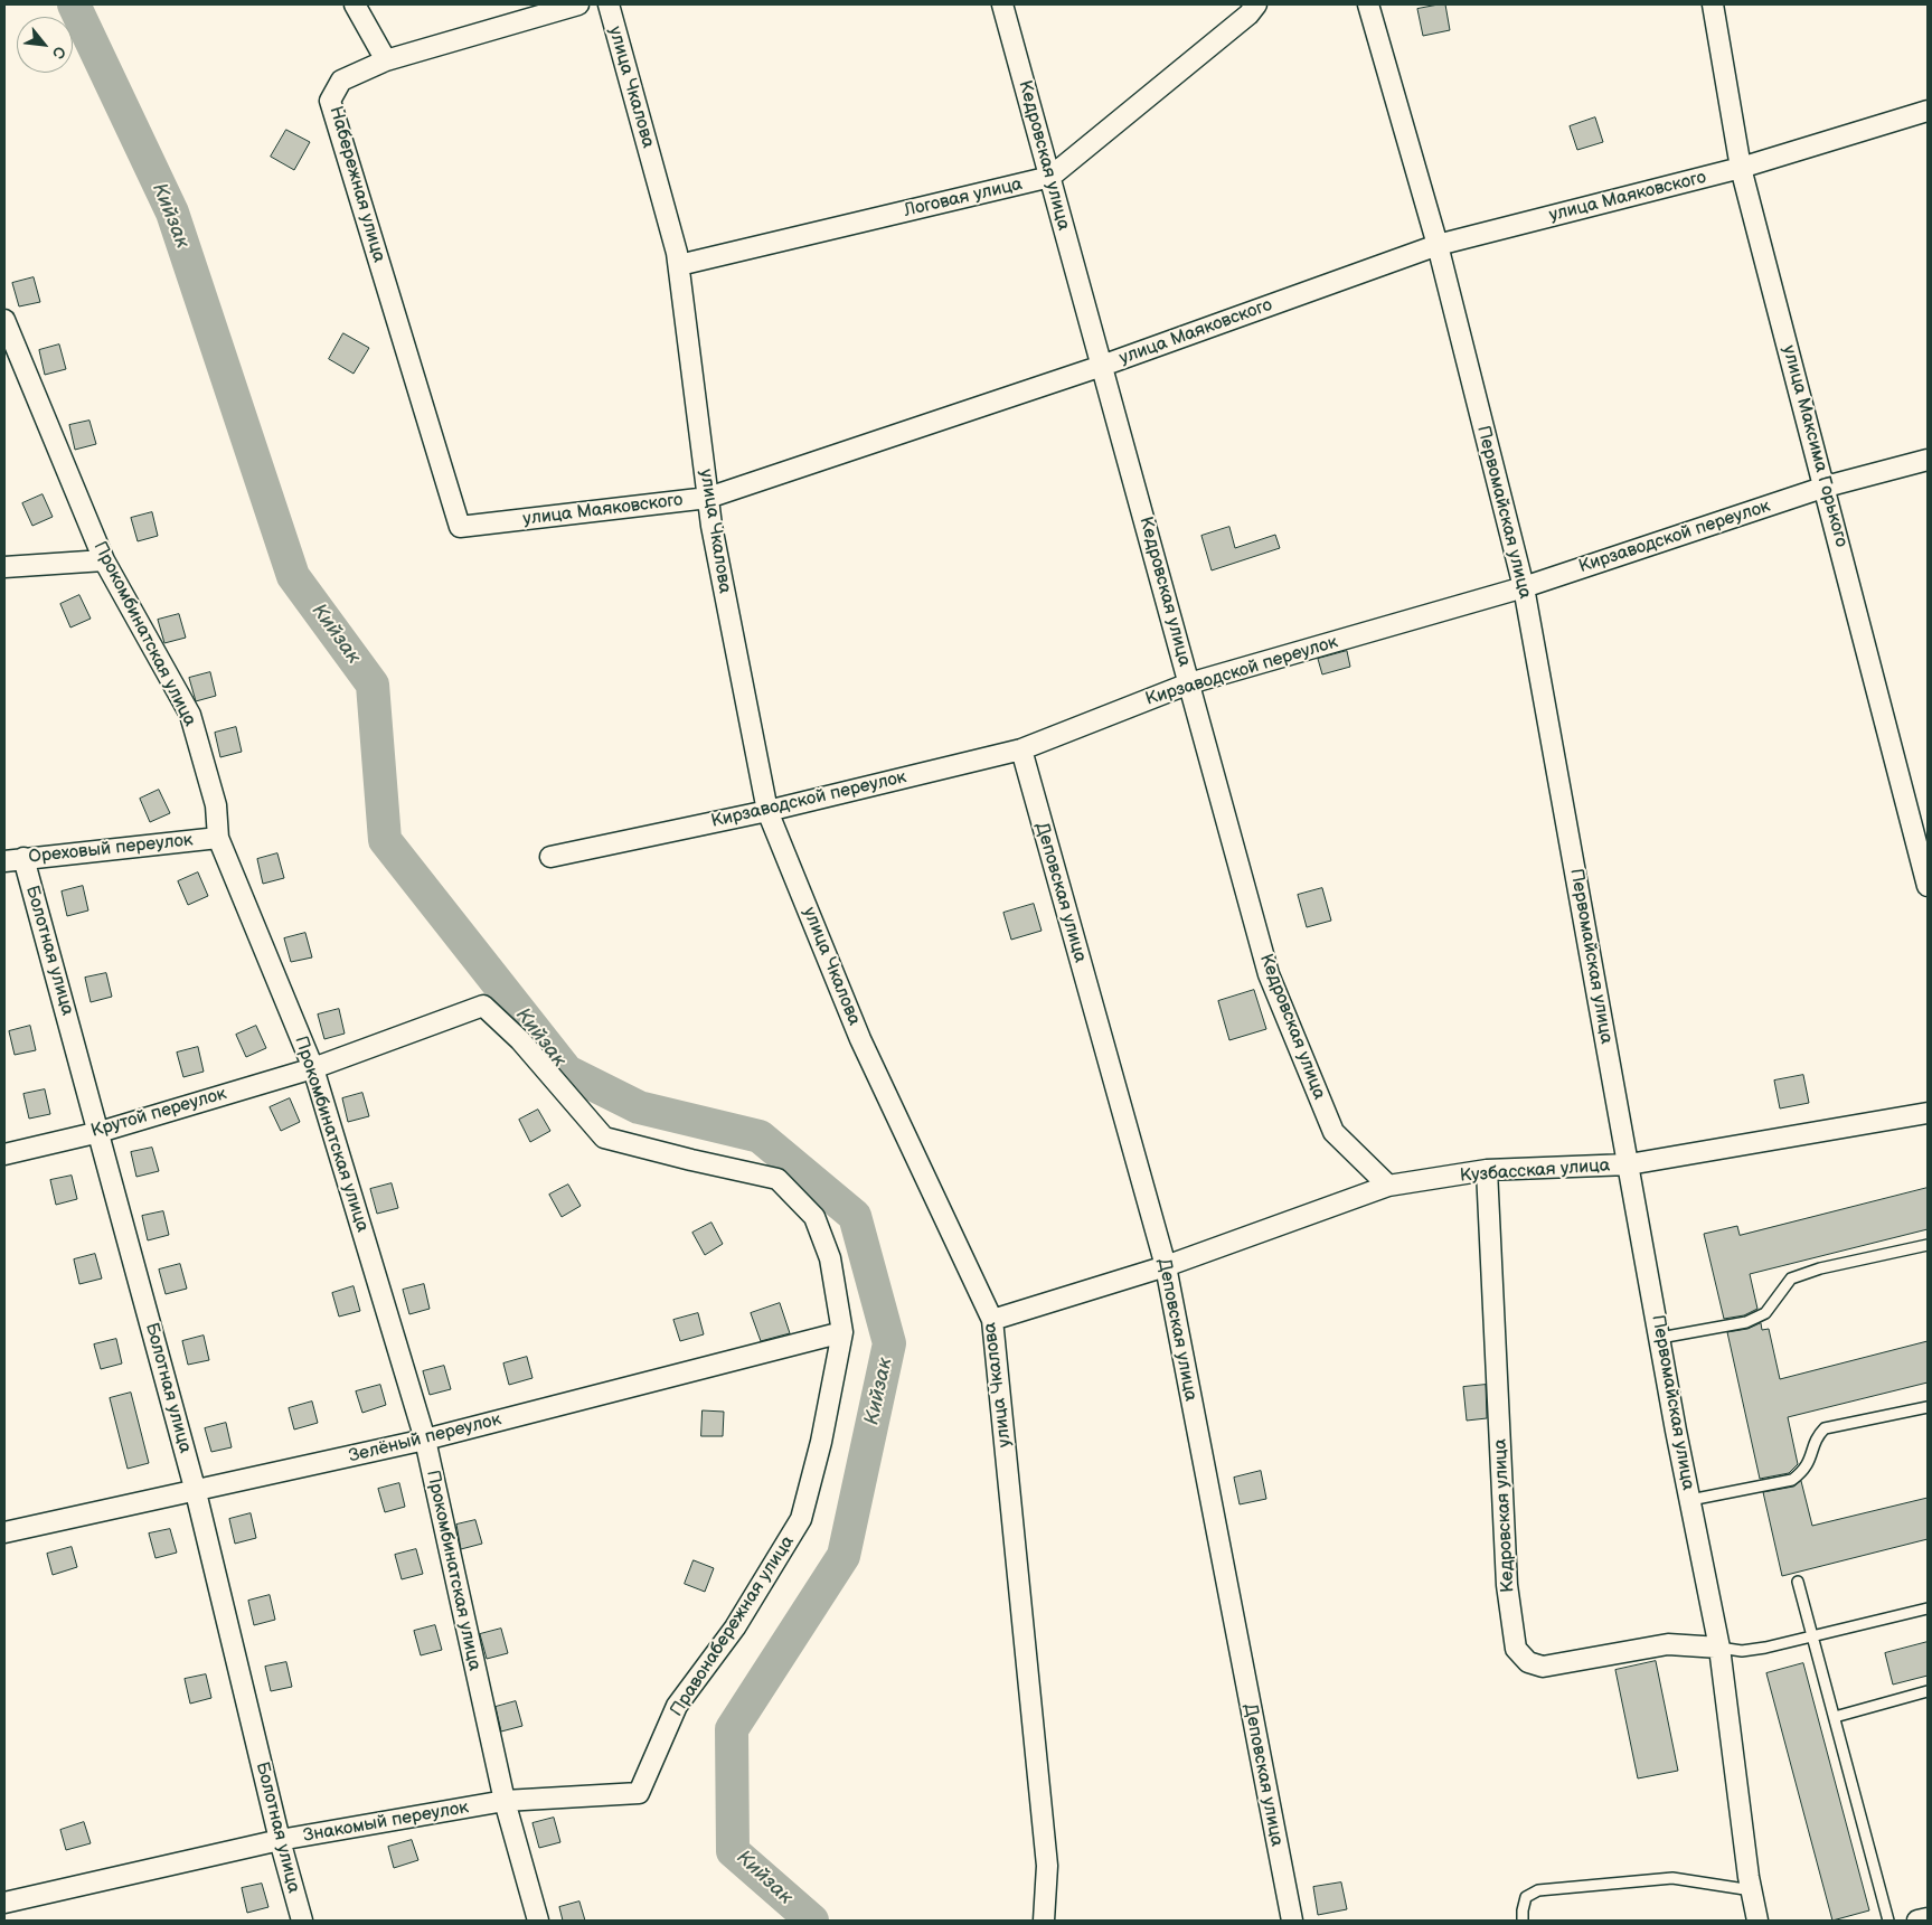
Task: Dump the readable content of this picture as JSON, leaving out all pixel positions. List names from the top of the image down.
{
  "streets": {
    "street": [
      "улица Чкалова",
      "Кедровская улица",
      "Набережная улица",
      "улица Маяковского",
      "Логовая улица",
      "улица Максима Горького",
      "Первомайская улица",
      "Кирзаводской переулок",
      "Прокомбинатская улица",
      "Ореховый переулок",
      "Деповская улица",
      "Болотная улица",
      "Крутой переулок",
      "Кузбасская улица",
      "Зелёный переулок",
      "Правонабережная улица",
      "Знакомый переулок"
    ]
  },
  "crossings": [
    ["улица Чкалова", "улица Маяковского"],
    ["улица Чкалова", "Логовая улица"],
    ["улица Чкалова", "Кирзаводской переулок"],
    ["улица Чкалова", "Кузбасская улица"],
    ["Кедровская улица", "улица Маяковского"],
    ["Кедровская улица", "Логовая улица"],
    ["Кедровская улица", "Первомайская улица"],
    ["Кедровская улица", "Кирзаводской переулок"],
    ["Кедровская улица", "Кузбасская улица"],
    ["Набережная улица", "улица Маяковского"],
    ["улица Маяковского", "улица Максима Горького"],
    ["улица Маяковского", "Первомайская улица"],
    ["улица Максима Горького", "Кирзаводской переулок"],
    ["Первомайская улица", "Кирзаводской переулок"],
    ["Первомайская улица", "Кузбасская улица"],
    ["Кирзаводской переулок", "Деповская улица"],
    ["Прокомбинатская улица", "Ореховый переулок"],
    ["Прокомбинатская улица", "Крутой переулок"],
    ["Прокомбинатская улица", "Зелёный переулок"],
    ["Прокомбинатская улица", "Правонабережная улица"],
    ["Прокомбинатская улица", "Знакомый переулок"],
    ["Ореховый переулок", "Болотная улица"],
    ["Деповская улица", "Кузбасская улица"],
    ["Болотная улица", "Крутой переулок"],
    ["Болотная улица", "Зелёный переулок"],
    ["Болотная улица", "Знакомый переулок"],
    ["Крутой переулок", "Правонабережная улица"],
    ["Зелёный переулок", "Правонабережная улица"],
    ["Правонабережная улица", "Знакомый переулок"]
  ],
  "water": ["Кийзак"],
  "north": "bottom right"
}
